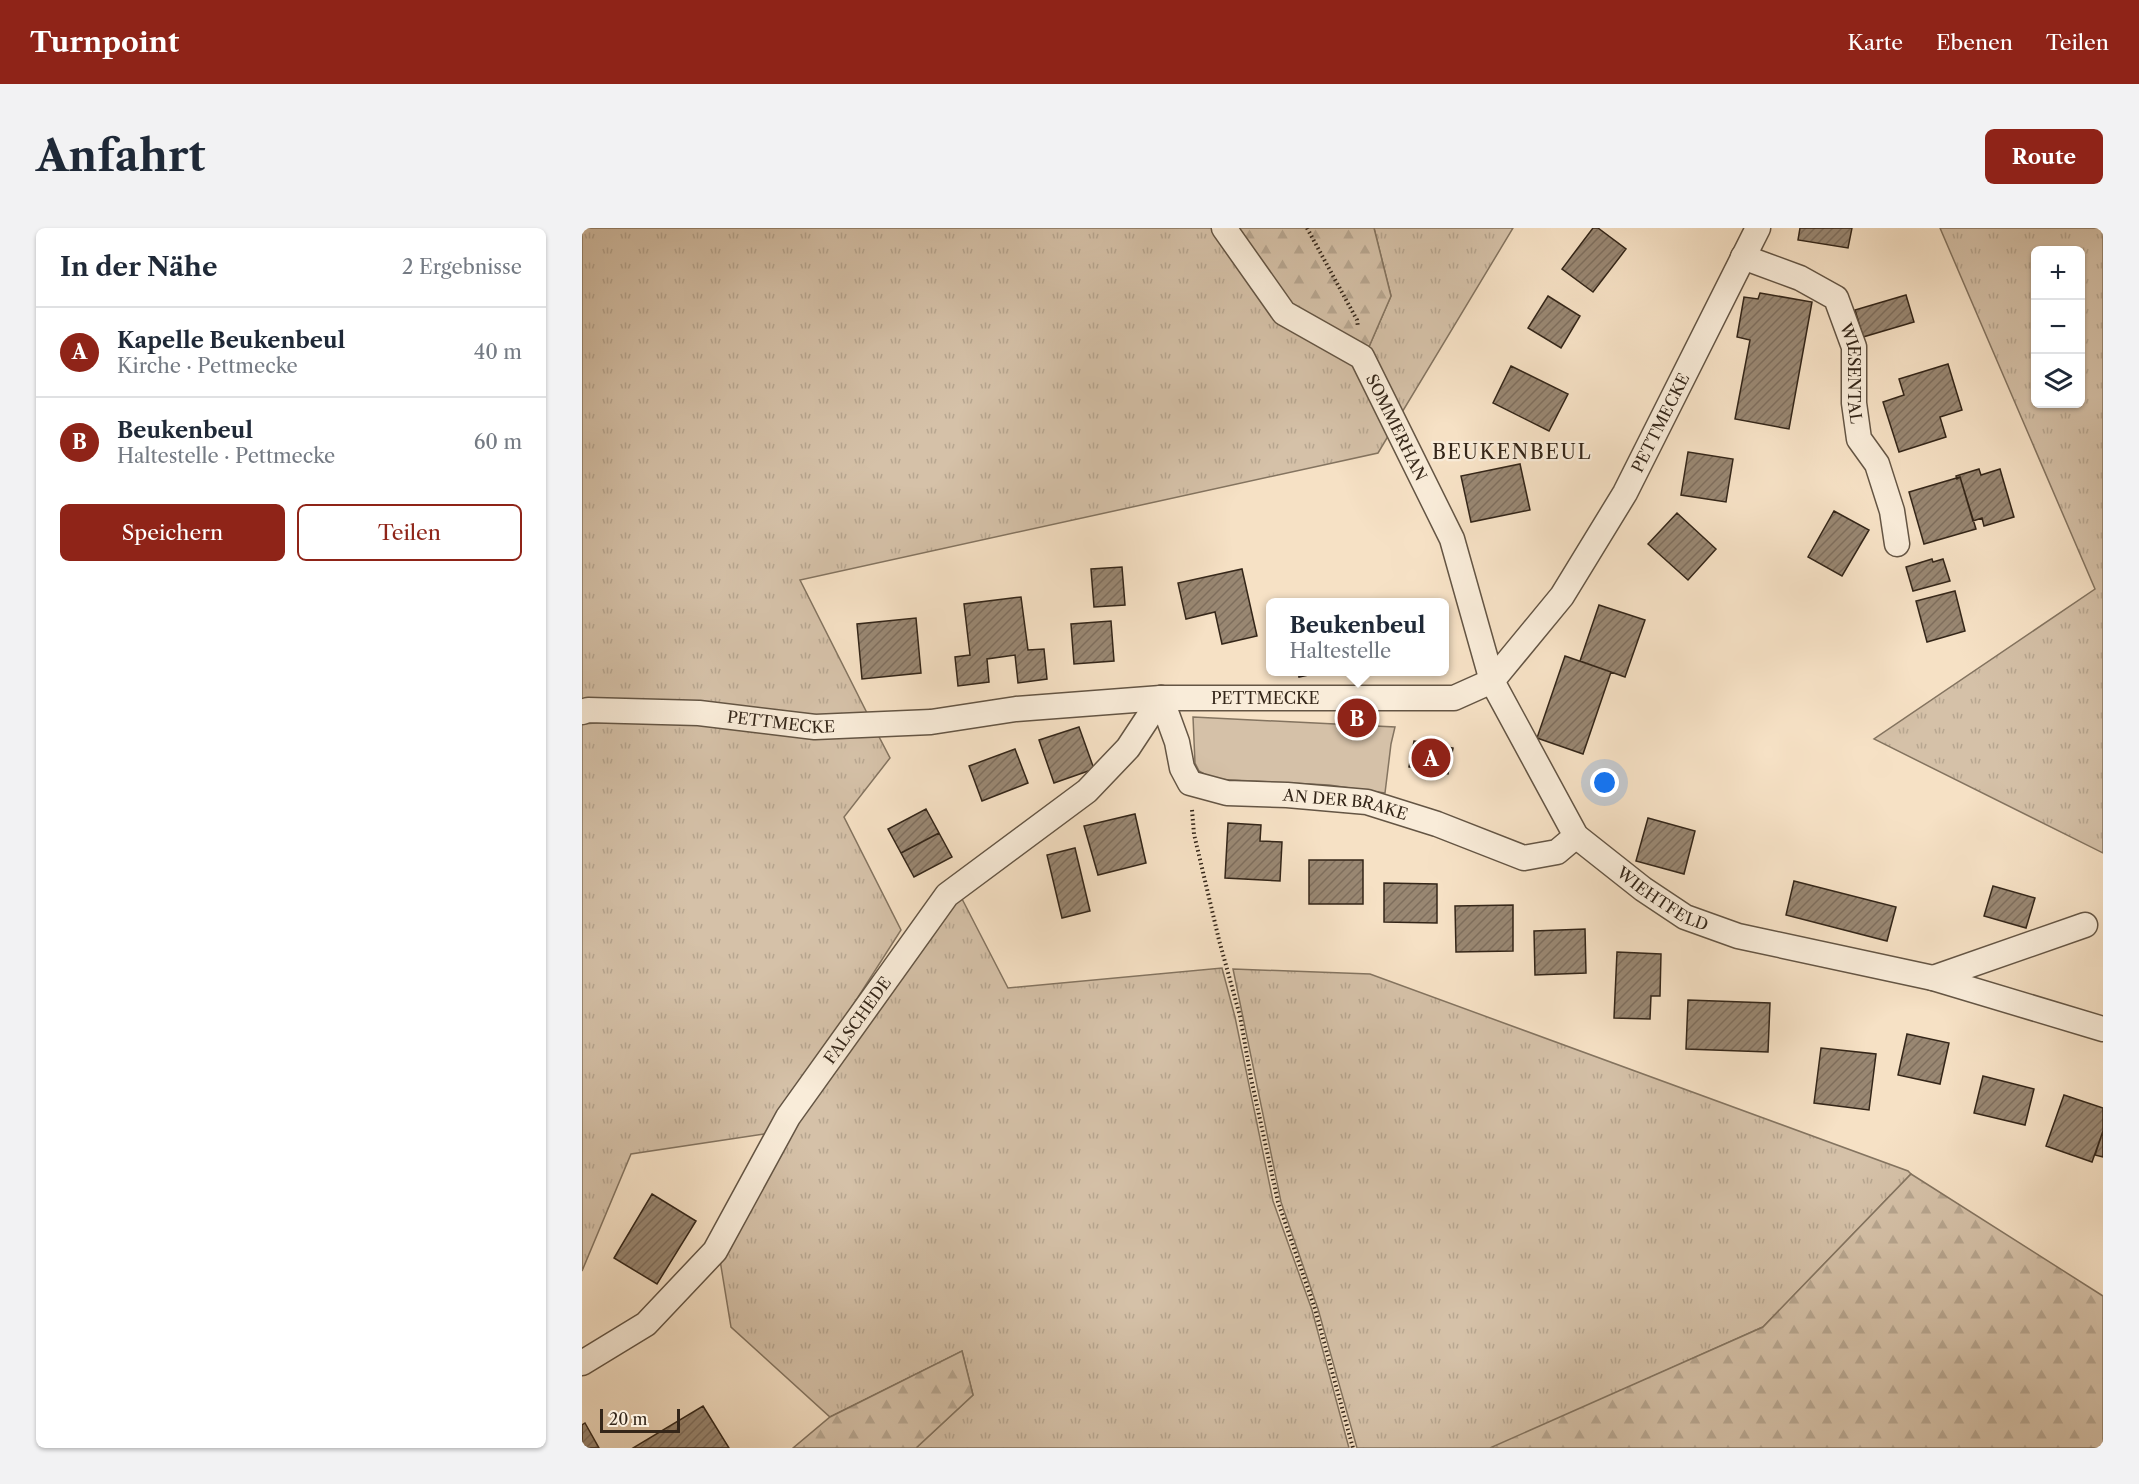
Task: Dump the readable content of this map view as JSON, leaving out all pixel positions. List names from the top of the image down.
{
  "streets": {
    "street": [
      "WIESENTAL",
      "PETTMECKE",
      "SOMMERHAN",
      "AN DER BRAKE",
      "WIEHTFELD",
      "FALSCHEDE"
    ]
  },
  "crossings": [
    ["WIESENTAL", "PETTMECKE"],
    ["PETTMECKE", "SOMMERHAN"],
    ["PETTMECKE", "WIEHTFELD"],
    ["PETTMECKE", "FALSCHEDE"],
    ["SOMMERHAN", "WIEHTFELD"],
    ["AN DER BRAKE", "WIEHTFELD"]
  ],
  "districts": ["BEUKENBEUL"],
  "scale_bar": "20 m",
  "page": {
    "header": "Turnpoint",
    "nav": ["Karte", "Ebenen", "Teilen"],
    "buttons": [
      "Route",
      ["Speichern", "Teilen"]
    ],
    "title": "Anfahrt",
    "heading": ["In der Nähe", "2 Ergebnisse"],
    "map_buttons": ["+", "−"],
    "list": [
      {
        "mark": "A",
        "name": "Kapelle Beukenbeul",
        "note": "Kirche · Pettmecke",
        "value": "40 m"
      },
      {
        "mark": "B",
        "name": "Beukenbeul",
        "note": "Haltestelle · Pettmecke",
        "value": "60 m"
      }
    ],
    "popup": ["Beukenbeul", "Haltestelle"],
    "pins": ["B", "A"],
    "scale": "20 m"
  }
}
